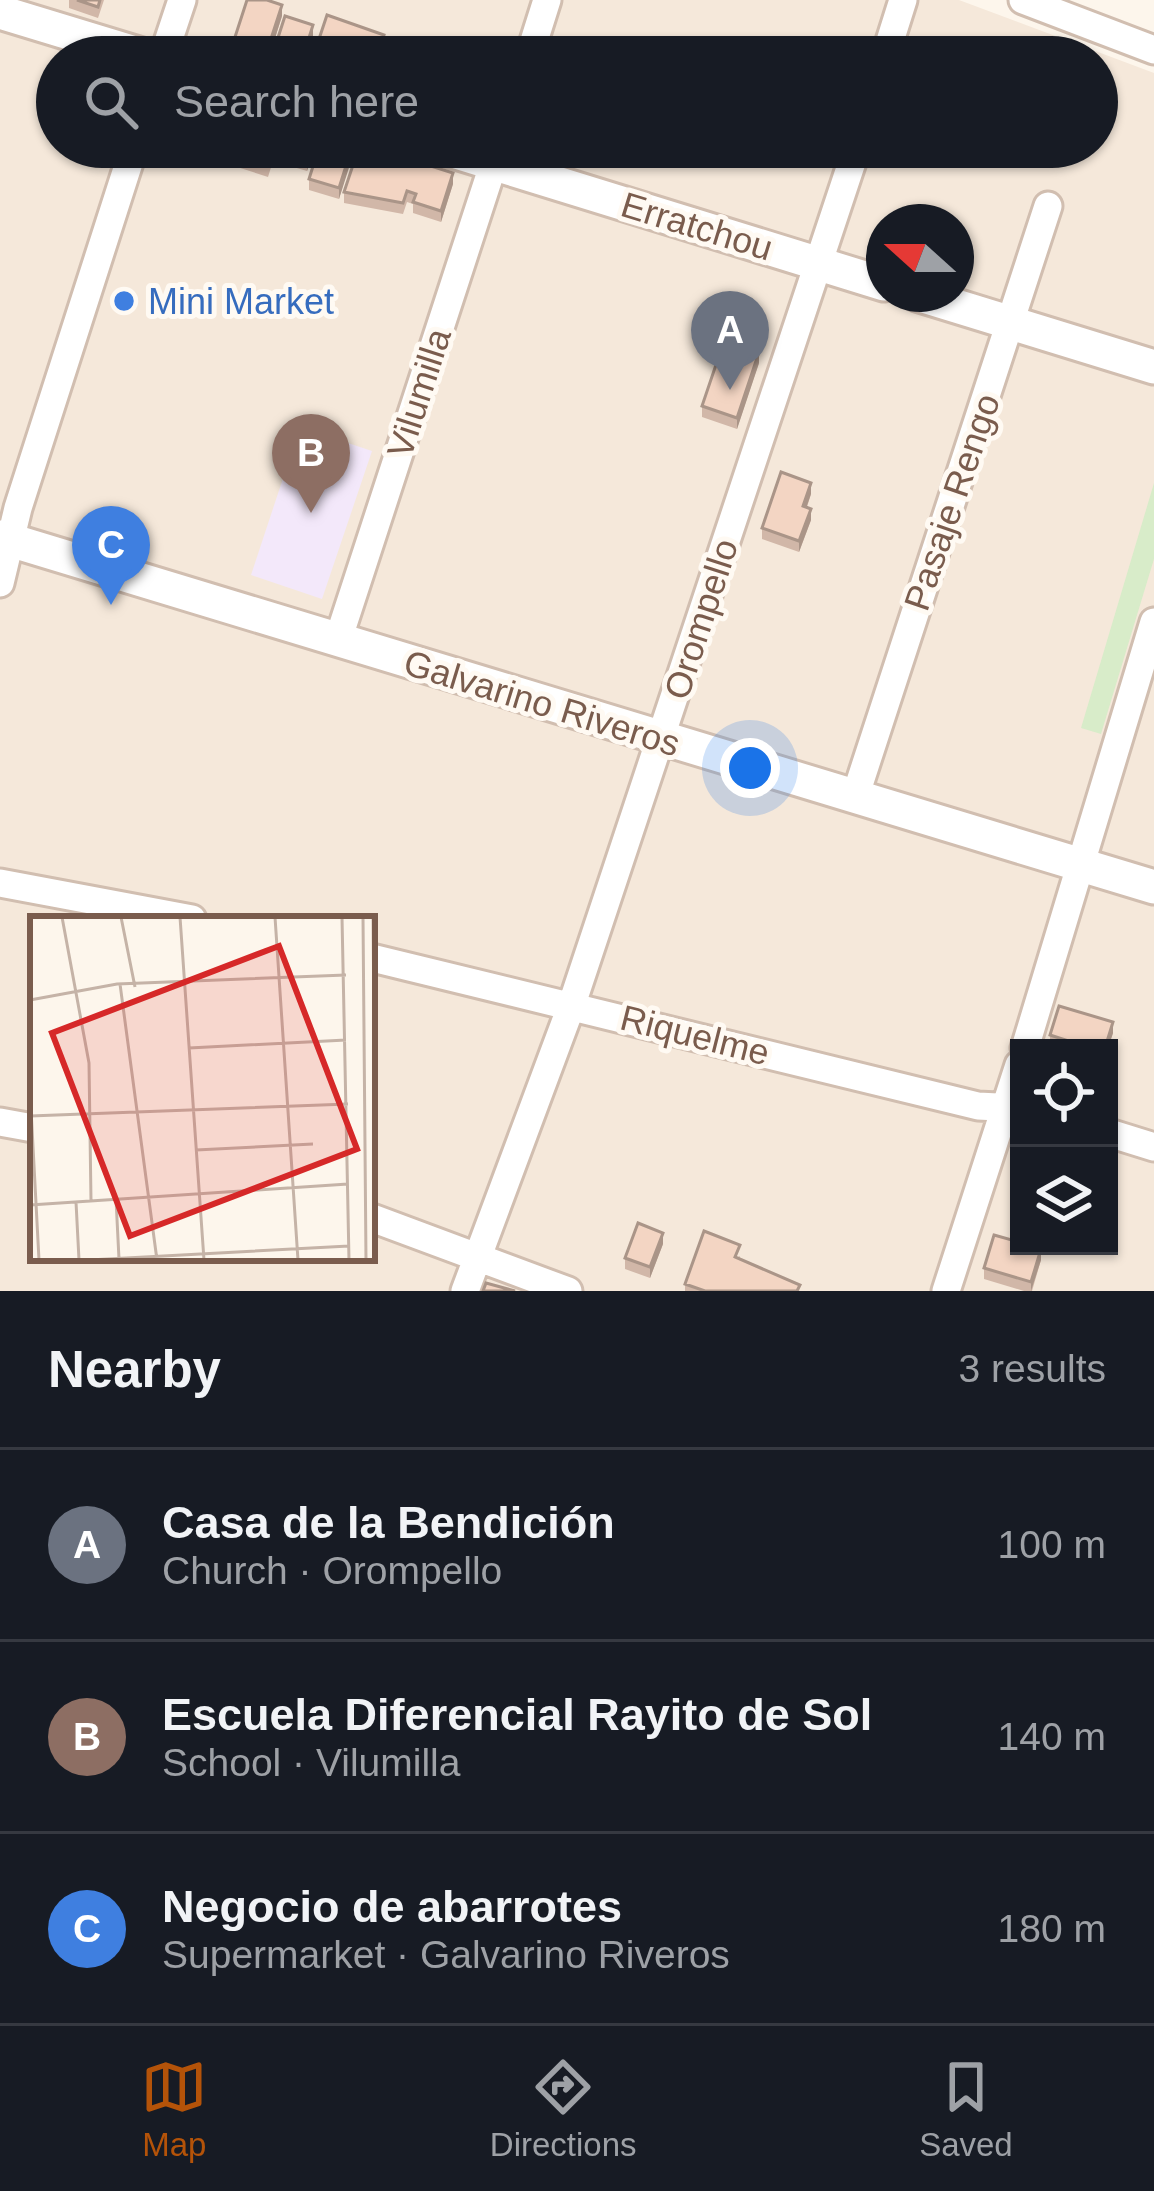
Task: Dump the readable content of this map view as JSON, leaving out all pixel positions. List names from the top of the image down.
{
  "streets": {
    "street": [
      "Erratchou",
      "Vilumilla",
      "Pasaje Rengo",
      "Orompello",
      "Galvarino Riveros",
      "Riquelme"
    ]
  },
  "crossings": [
    ["Erratchou", "Orompello"],
    ["Vilumilla", "Galvarino Riveros"],
    ["Pasaje Rengo", "Galvarino Riveros"],
    ["Orompello", "Galvarino Riveros"],
    ["Orompello", "Riquelme"]
  ],
  "places": ["Mini Market"],
  "north": "left",
  "page": {
    "search": "Search here",
    "pins": ["A", "B", "C"],
    "heading": ["Nearby", "3 results"],
    "list": [
      {
        "mark": "A",
        "name": "Casa de la Bendición",
        "note": "Church · Orompello",
        "value": "100 m"
      },
      {
        "mark": "B",
        "name": "Escuela Diferencial Rayito de Sol",
        "note": "School · Vilumilla",
        "value": "140 m"
      },
      {
        "mark": "C",
        "name": "Negocio de abarrotes",
        "note": "Supermarket · Galvarino Riveros",
        "value": "180 m"
      }
    ],
    "nav": ["Map", "Directions", "Saved"]
  }
}
